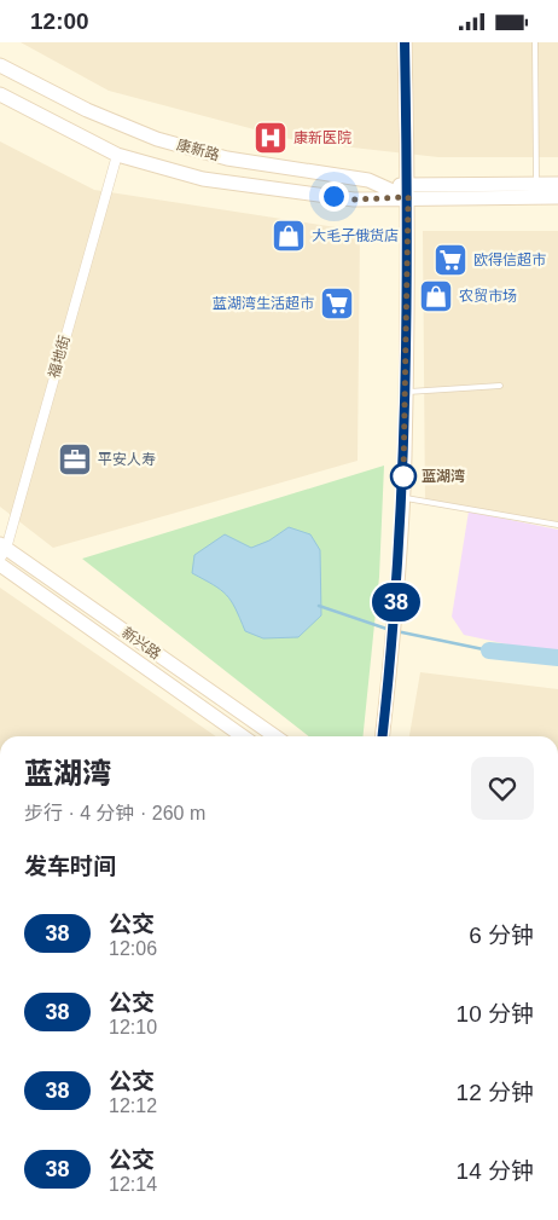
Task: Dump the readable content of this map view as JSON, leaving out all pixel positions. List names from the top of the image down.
{
  "streets": {
    "main road": ["康新路", "新兴路"],
    "street": ["福地街"]
  },
  "crossings": [
    ["福地街", "新兴路"]
  ],
  "places": {
    "hospital": ["康新医院"],
    "shop": ["大毛子俄货店", "农贸市场"],
    "supermarket": ["欧得信超市", "蓝湖湾生活超市"],
    "office": ["平安人寿"],
    "other": ["蓝湖湾"]
  },
  "lines": ["bus line 38"],
  "page": {
    "status": "12:00",
    "on_map": "38",
    "heading": [
      ["蓝湖湾", "步行 · 4 分钟 · 260 m"],
      "发车时间"
    ],
    "list": [
      {
        "mark": "38",
        "name": "公交",
        "note": "12:06",
        "value": "6 分钟"
      },
      {
        "mark": "38",
        "name": "公交",
        "note": "12:10",
        "value": "10 分钟"
      },
      {
        "mark": "38",
        "name": "公交",
        "note": "12:12",
        "value": "12 分钟"
      },
      {
        "mark": "38",
        "name": "公交",
        "note": "12:14",
        "value": "14 分钟"
      }
    ]
  }
}
